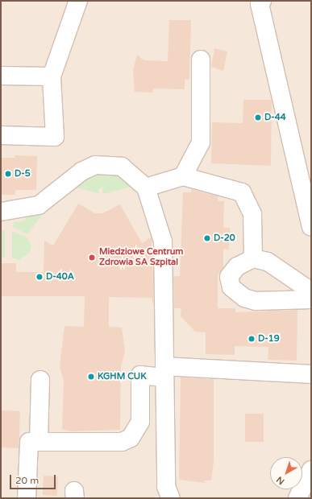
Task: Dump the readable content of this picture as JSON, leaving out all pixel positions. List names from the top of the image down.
{
  "places": [
    "D-44",
    "D-5",
    "D-20",
    "Miedziowe Centrum Zdrowia SA Szpital",
    "D-40A",
    "D-19",
    "KGHM CUK"
  ],
  "scale_bar": "20 m",
  "north": "bottom left"
}
